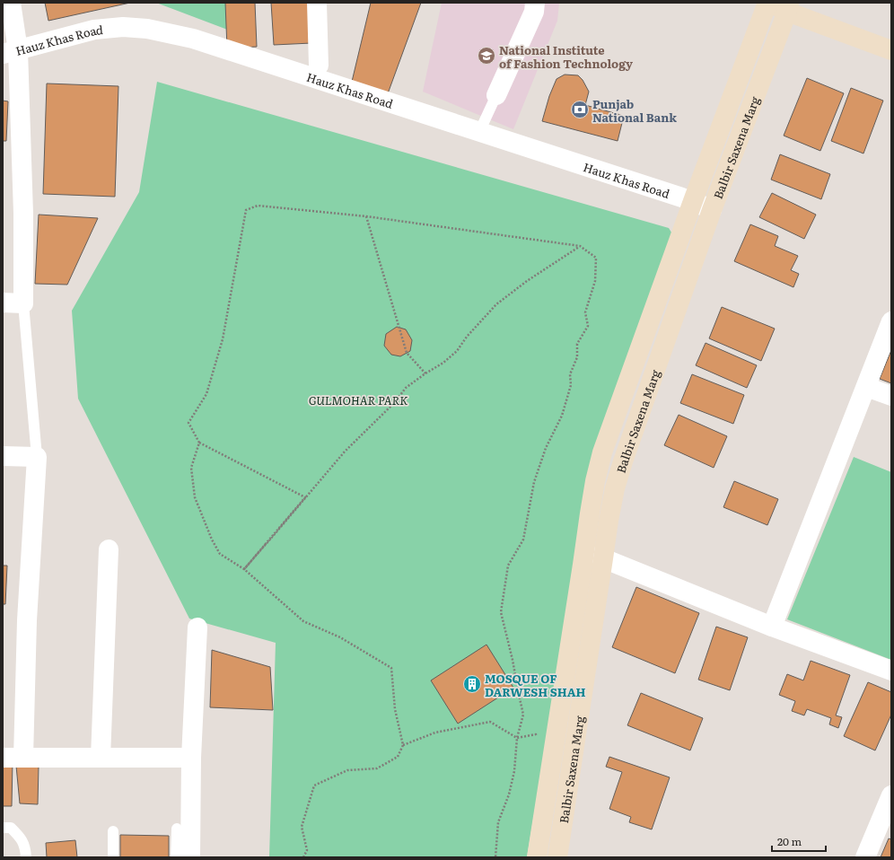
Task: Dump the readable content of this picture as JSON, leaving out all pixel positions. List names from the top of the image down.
{
  "streets": {
    "street": ["Hauz Khas Road", "Balbir Saxena Marg"]
  },
  "crossings": [
    ["Hauz Khas Road", "Balbir Saxena Marg"]
  ],
  "parks": ["GULMOHAR PARK"],
  "places": {
    "school or university": ["National Institute of Fashion Technology"],
    "bank": ["Punjab National Bank"],
    "building": ["MOSQUE OF DARWESH SHAH"]
  },
  "scale_bar": "20 m"
}
